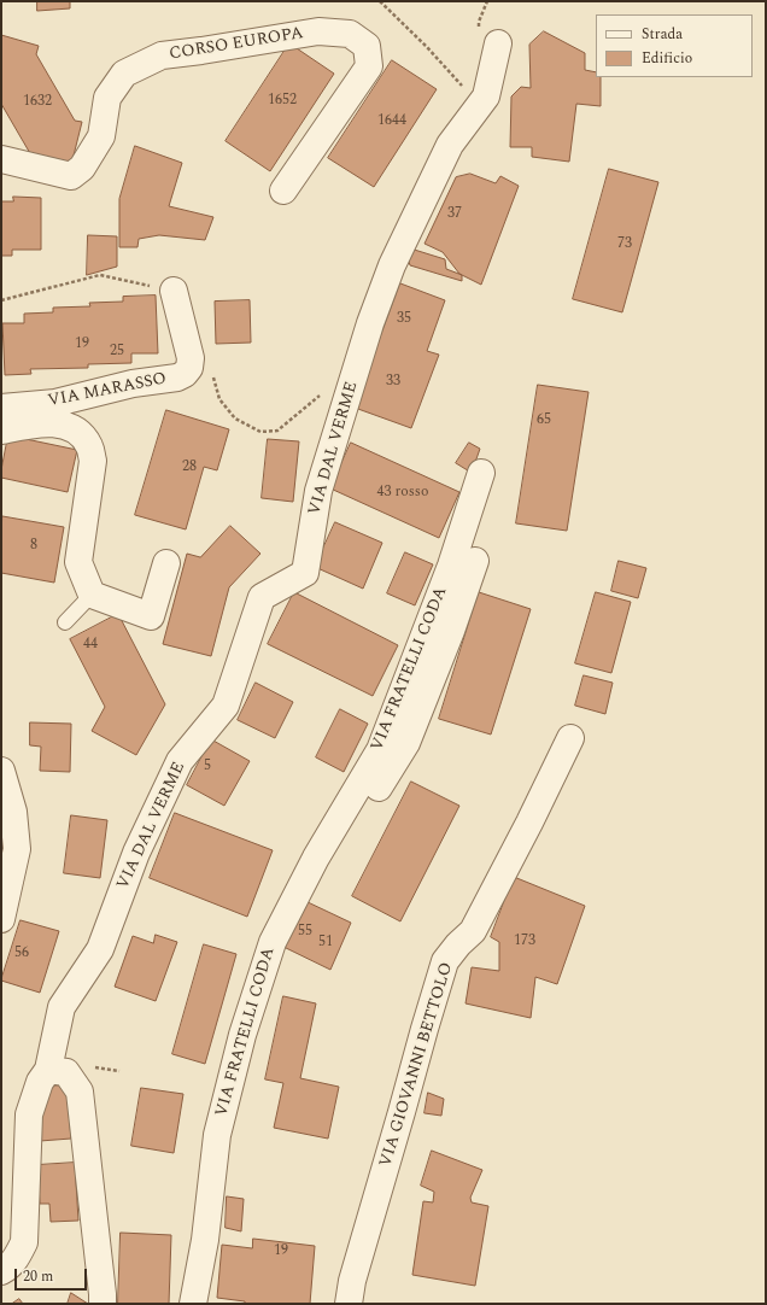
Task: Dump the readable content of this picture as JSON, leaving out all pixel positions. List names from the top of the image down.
{
  "streets": {
    "street": [
      "CORSO EUROPA",
      "VIA MARASSO",
      "VIA DAL VERME",
      "VIA FRATELLI CODA",
      "VIA GIOVANNI BETTOLO"
    ]
  },
  "house_numbers": [
    "1652",
    "1632",
    "1644",
    "37",
    "73",
    "35",
    "19",
    "25",
    "33",
    "65",
    "28",
    "43 rosso",
    "8",
    "44",
    "5",
    "55",
    "173",
    "51",
    "56",
    "19"
  ],
  "legend": ["Strada", "Edificio"],
  "scale_bar": "20 m"
}
